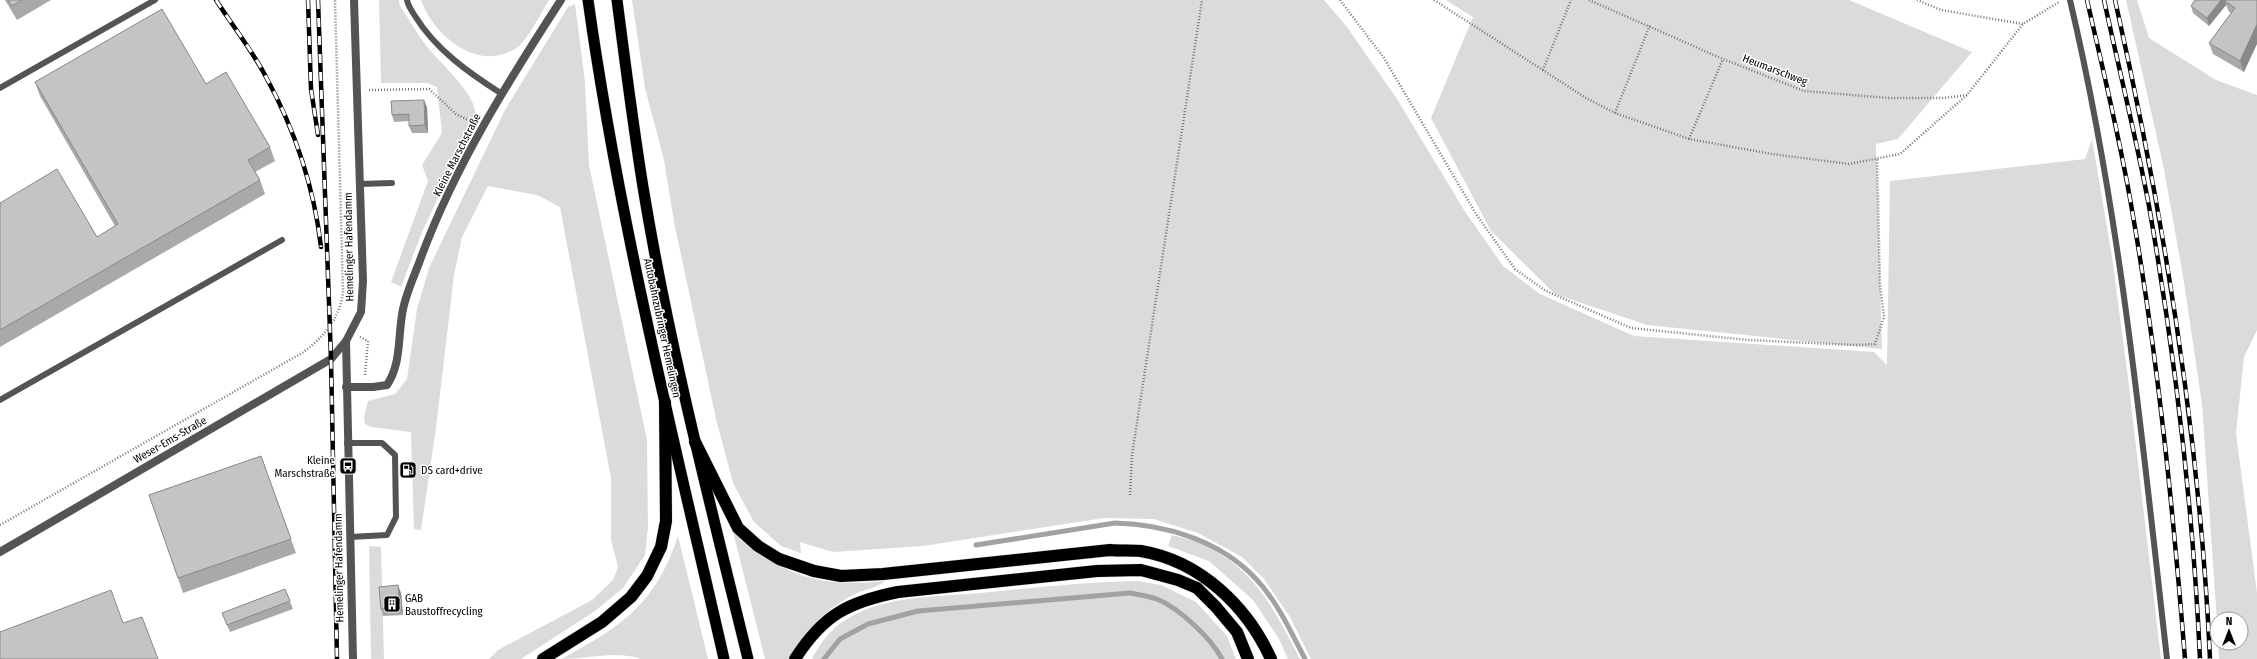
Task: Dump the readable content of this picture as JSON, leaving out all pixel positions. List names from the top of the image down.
{
  "streets": {
    "highway": ["Autobahnzubringer Hemelingen"],
    "street": ["Kleine Marschstraße", "Hemelinger Hafendamm", "Weser-Ems-Straße"],
    "path": ["Heumarschweg"]
  },
  "crossings": [
    ["Kleine Marschstraße", "Hemelinger Hafendamm"],
    ["Hemelinger Hafendamm", "Weser-Ems-Straße"]
  ],
  "places": {
    "bus stop": ["Kleine Marschstraße"],
    "fuel station": ["DS card+drive"],
    "building": ["GAB Baustoffrecycling"]
  },
  "north": "top"
}
